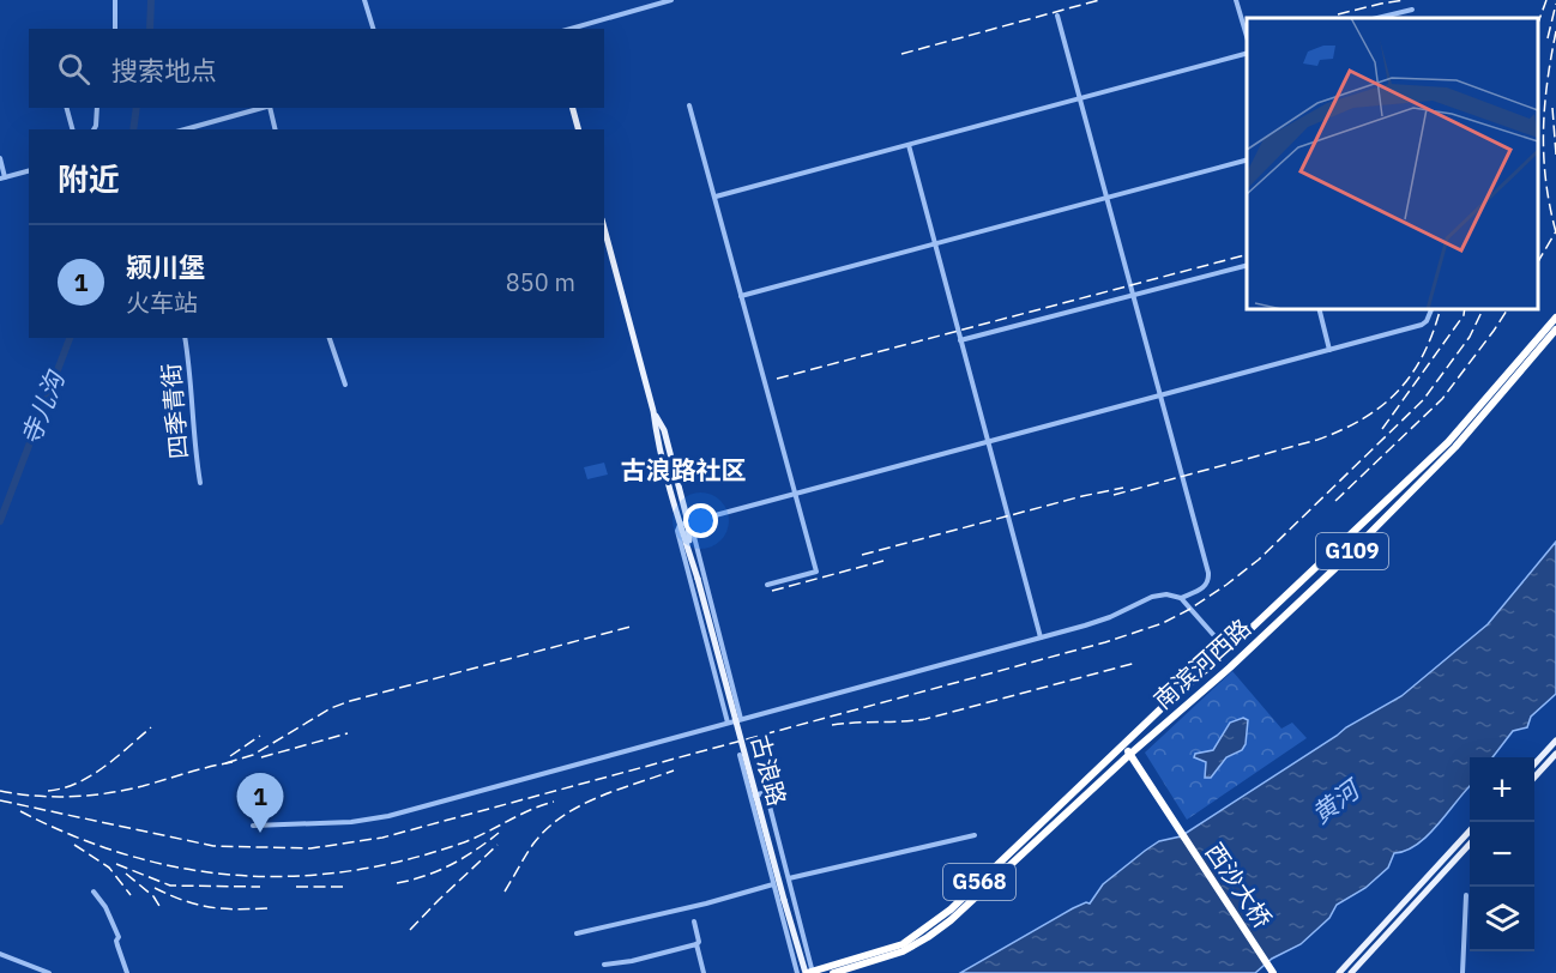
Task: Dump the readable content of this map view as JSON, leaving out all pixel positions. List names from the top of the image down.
{
  "streets": {
    "highway": [
      "G109",
      "南滨河西路",
      "G568",
      "西沙大桥"
    ],
    "main road": ["古浪路"],
    "street": ["四季青街"]
  },
  "crossings": [
    ["G109", "南滨河西路"],
    ["G109", "G568"],
    ["G109", "西沙大桥"],
    ["南滨河西路", "西沙大桥"],
    ["古浪路", "G568"],
    ["G568", "西沙大桥"]
  ],
  "districts": ["古浪路社区"],
  "water": ["寺儿沟", "黄河"],
  "page": {
    "search": "搜索地点",
    "heading": "附近",
    "list": [
      {
        "mark": "1",
        "name": "颍川堡",
        "note": "火车站",
        "value": "850 m"
      }
    ],
    "map_buttons": ["+", "−"],
    "pins": "1"
  }
}
